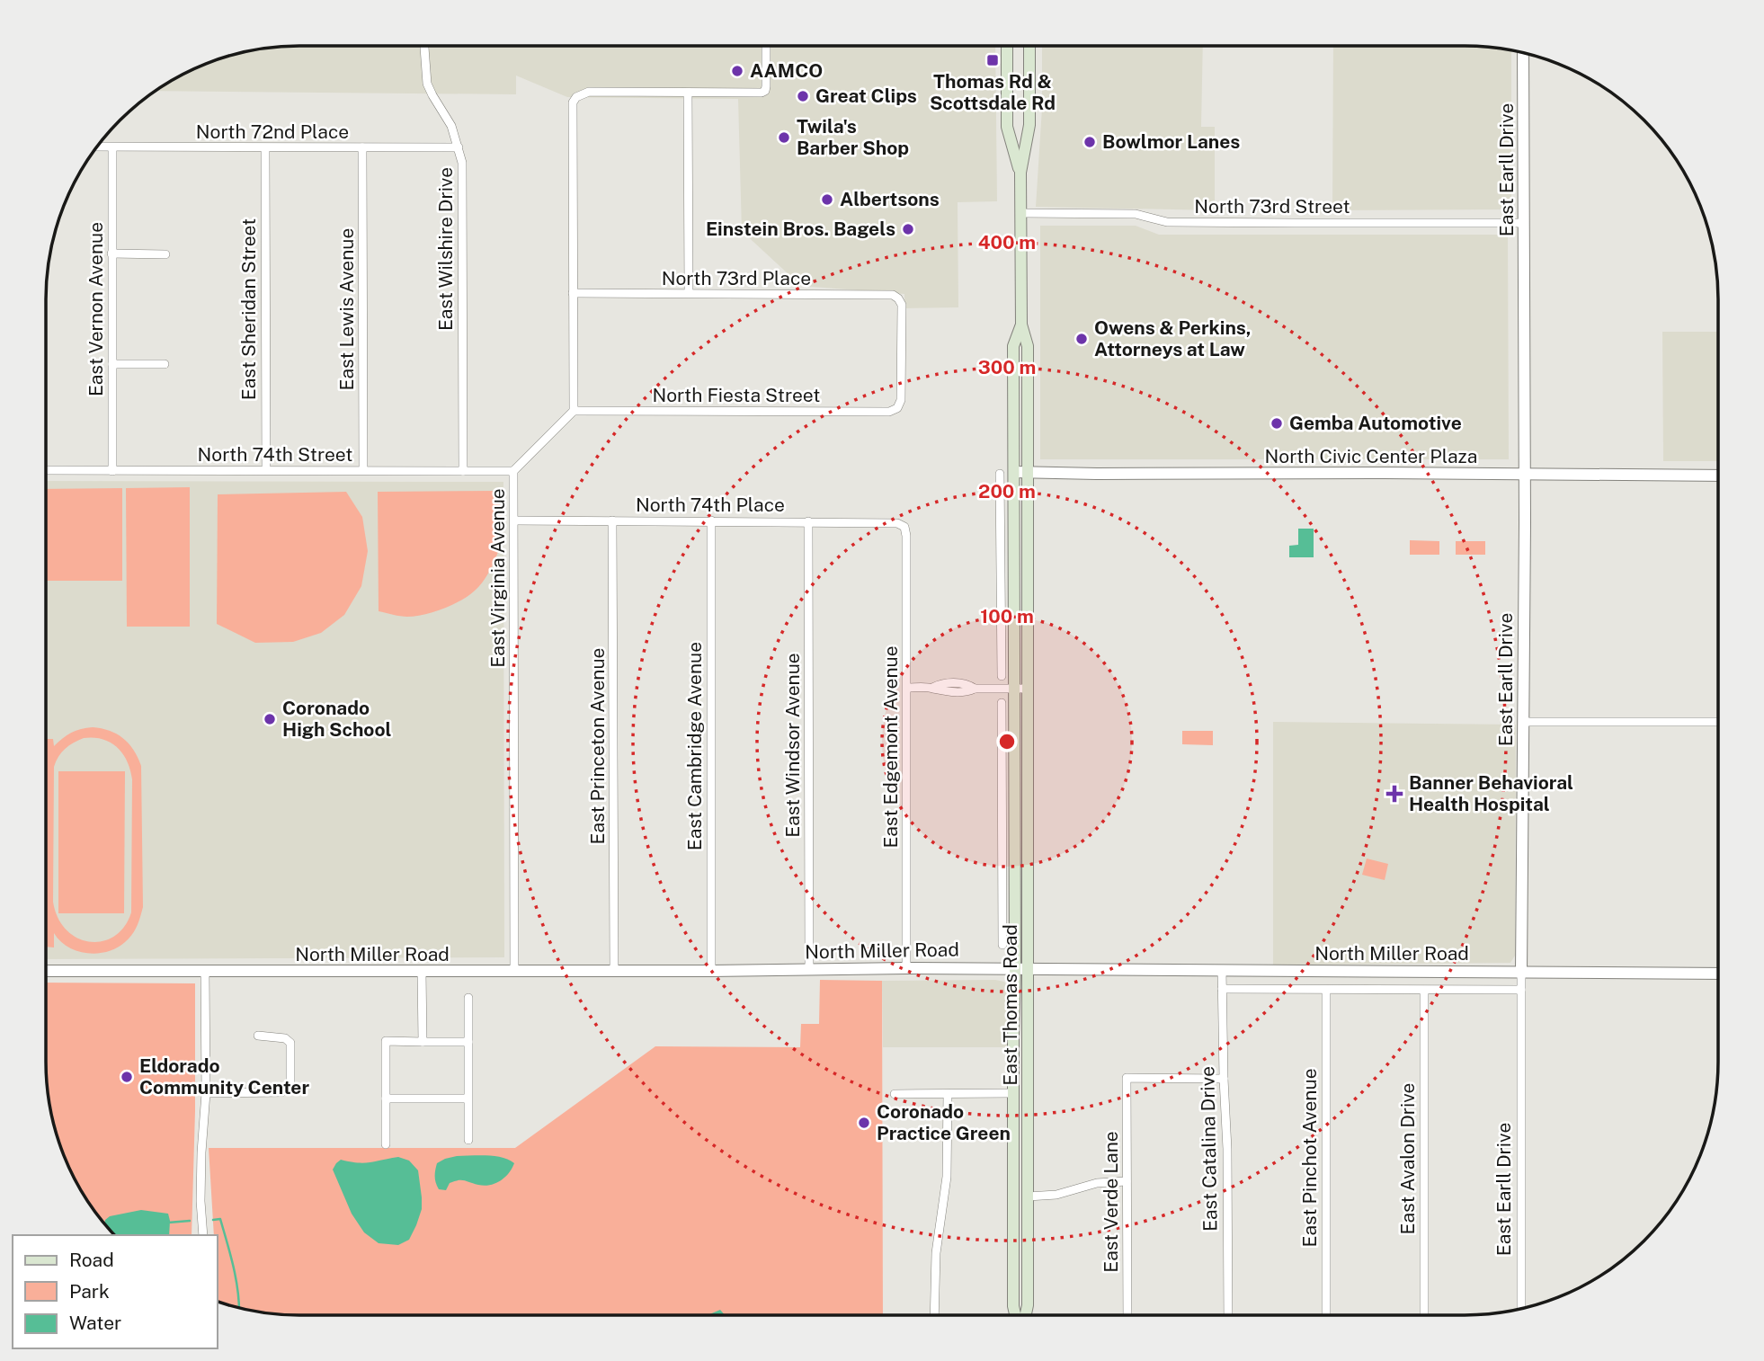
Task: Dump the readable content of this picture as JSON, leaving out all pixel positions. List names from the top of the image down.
{
  "streets": {
    "main road": ["East Thomas Road"],
    "street": [
      "North 72nd Place",
      "East Earll Drive",
      "North 73rd Street",
      "East Wilshire Drive",
      "North 73rd Place",
      "East Vernon Avenue",
      "East Sheridan Street",
      "East Lewis Avenue",
      "North Fiesta Street",
      "North 74th Street",
      "North Civic Center Plaza",
      "North 74th Place",
      "East Virginia Avenue",
      "East Windsor Avenue",
      "East Princeton Avenue",
      "East Cambridge Avenue",
      "East Edgemont Avenue",
      "North Miller Road",
      "East Catalina Drive",
      "East Pinchot Avenue",
      "East Avalon Drive",
      "East Verde Lane"
    ]
  },
  "crossings": [
    ["North 72nd Place", "East Wilshire Drive"],
    ["North 72nd Place", "East Vernon Avenue"],
    ["North 72nd Place", "East Sheridan Street"],
    ["North 72nd Place", "East Lewis Avenue"],
    ["East Earll Drive", "North 73rd Street"],
    ["East Earll Drive", "North Civic Center Plaza"],
    ["East Earll Drive", "North Miller Road"],
    ["North 73rd Street", "East Thomas Road"],
    ["East Wilshire Drive", "North 74th Street"],
    ["North 73rd Place", "North Fiesta Street"],
    ["East Vernon Avenue", "North 74th Street"],
    ["East Sheridan Street", "North 74th Street"],
    ["East Lewis Avenue", "North 74th Street"],
    ["North Fiesta Street", "East Virginia Avenue"],
    ["North 74th Street", "East Virginia Avenue"],
    ["North Civic Center Plaza", "East Thomas Road"],
    ["North 74th Place", "East Virginia Avenue"],
    ["North 74th Place", "East Windsor Avenue"],
    ["North 74th Place", "East Princeton Avenue"],
    ["North 74th Place", "East Cambridge Avenue"],
    ["North 74th Place", "East Edgemont Avenue"],
    ["East Virginia Avenue", "North Miller Road"],
    ["East Windsor Avenue", "North Miller Road"],
    ["East Princeton Avenue", "North Miller Road"],
    ["East Cambridge Avenue", "North Miller Road"],
    ["East Edgemont Avenue", "North Miller Road"],
    ["North Miller Road", "East Thomas Road"],
    ["North Miller Road", "East Catalina Drive"],
    ["North Miller Road", "East Pinchot Avenue"],
    ["North Miller Road", "East Avalon Drive"],
    ["East Catalina Drive", "East Verde Lane"]
  ],
  "places": {
    "transit": ["Thomas Rd & Scottsdale Rd"],
    "other": [
      "AAMCO",
      "Great Clips",
      "Twila's Barber Shop",
      "Bowlmor Lanes",
      "Albertsons",
      "Einstein Bros. Bagels",
      "Owens & Perkins, Attorneys at Law",
      "Gemba Automotive",
      "Coronado High School",
      "Eldorado Community Center",
      "Coronado Practice Green"
    ],
    "health": ["Banner Behavioral Health Hospital"]
  },
  "legend": ["Road", "Park", "Water"],
  "rings": [
    "400 m",
    "300 m",
    "200 m",
    "100 m"
  ]
}
